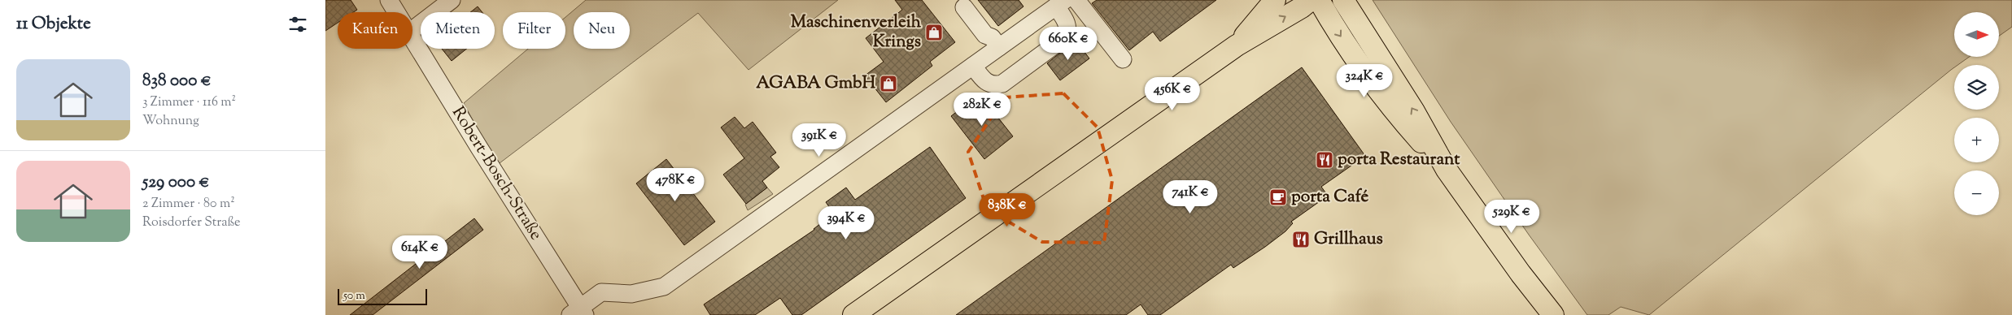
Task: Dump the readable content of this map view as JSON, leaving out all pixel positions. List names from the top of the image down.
{
  "streets": {
    "street": ["Robert-Bosch-Straße"]
  },
  "places": {
    "shop": ["Maschinenverleih Krings", "AGABA GmbH"],
    "restaurant": ["porta Restaurant", "Grillhaus"],
    "cafe": ["porta Café"]
  },
  "scale_bar": "50 m",
  "north": "right",
  "page": {
    "heading": "11 Objekte",
    "map_buttons": ["+", "−"],
    "chip": [
      "Kaufen",
      "Mieten",
      "Filter",
      "Neu"
    ],
    "price": [
      "660K €",
      "324K €",
      "456K €",
      "282K €",
      "391K €",
      "478K €",
      "741K €",
      "838K €",
      "529K €",
      "394K €",
      "614K €"
    ],
    "list": [
      {
        "name": "838 000 €",
        "note": "3 Zimmer · 116 m² · Wohnung"
      },
      {
        "name": "529 000 €",
        "note": "2 Zimmer · 80 m² · Roisdorfer Straße"
      }
    ],
    "scale": "50 m"
  }
}
